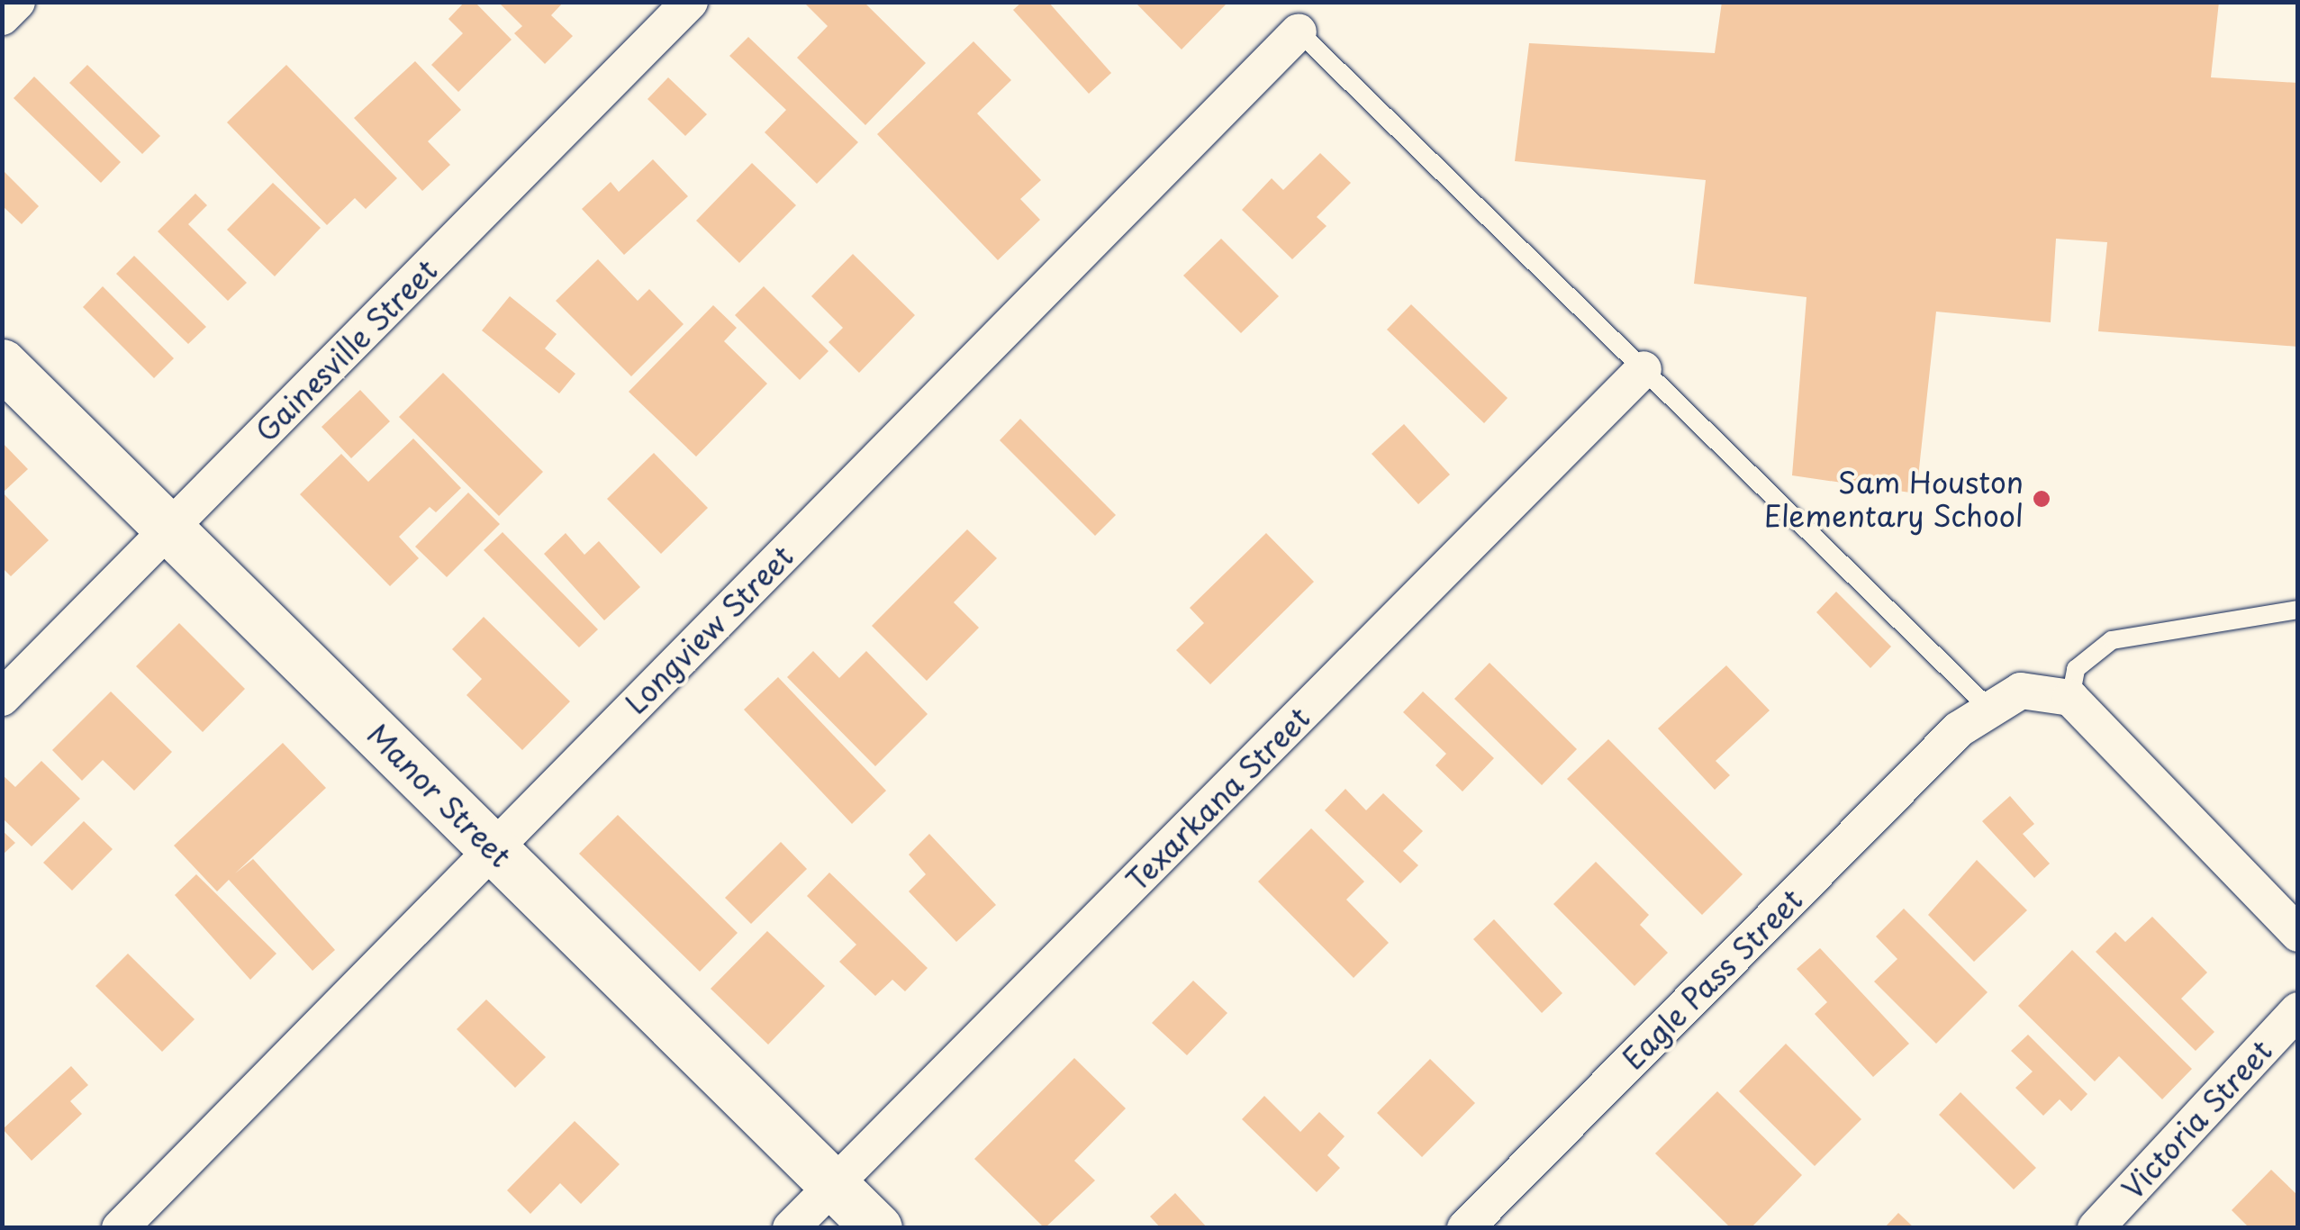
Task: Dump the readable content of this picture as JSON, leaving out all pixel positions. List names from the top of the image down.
{
  "streets": {
    "street": [
      "Gainesville Street",
      "Longview Street",
      "Manor Street",
      "Texarkana Street",
      "Eagle Pass Street",
      "Victoria Street"
    ]
  },
  "crossings": [
    ["Gainesville Street", "Manor Street"],
    ["Longview Street", "Manor Street"],
    ["Manor Street", "Texarkana Street"]
  ],
  "places": ["Sam Houston Elementary School"]
}
